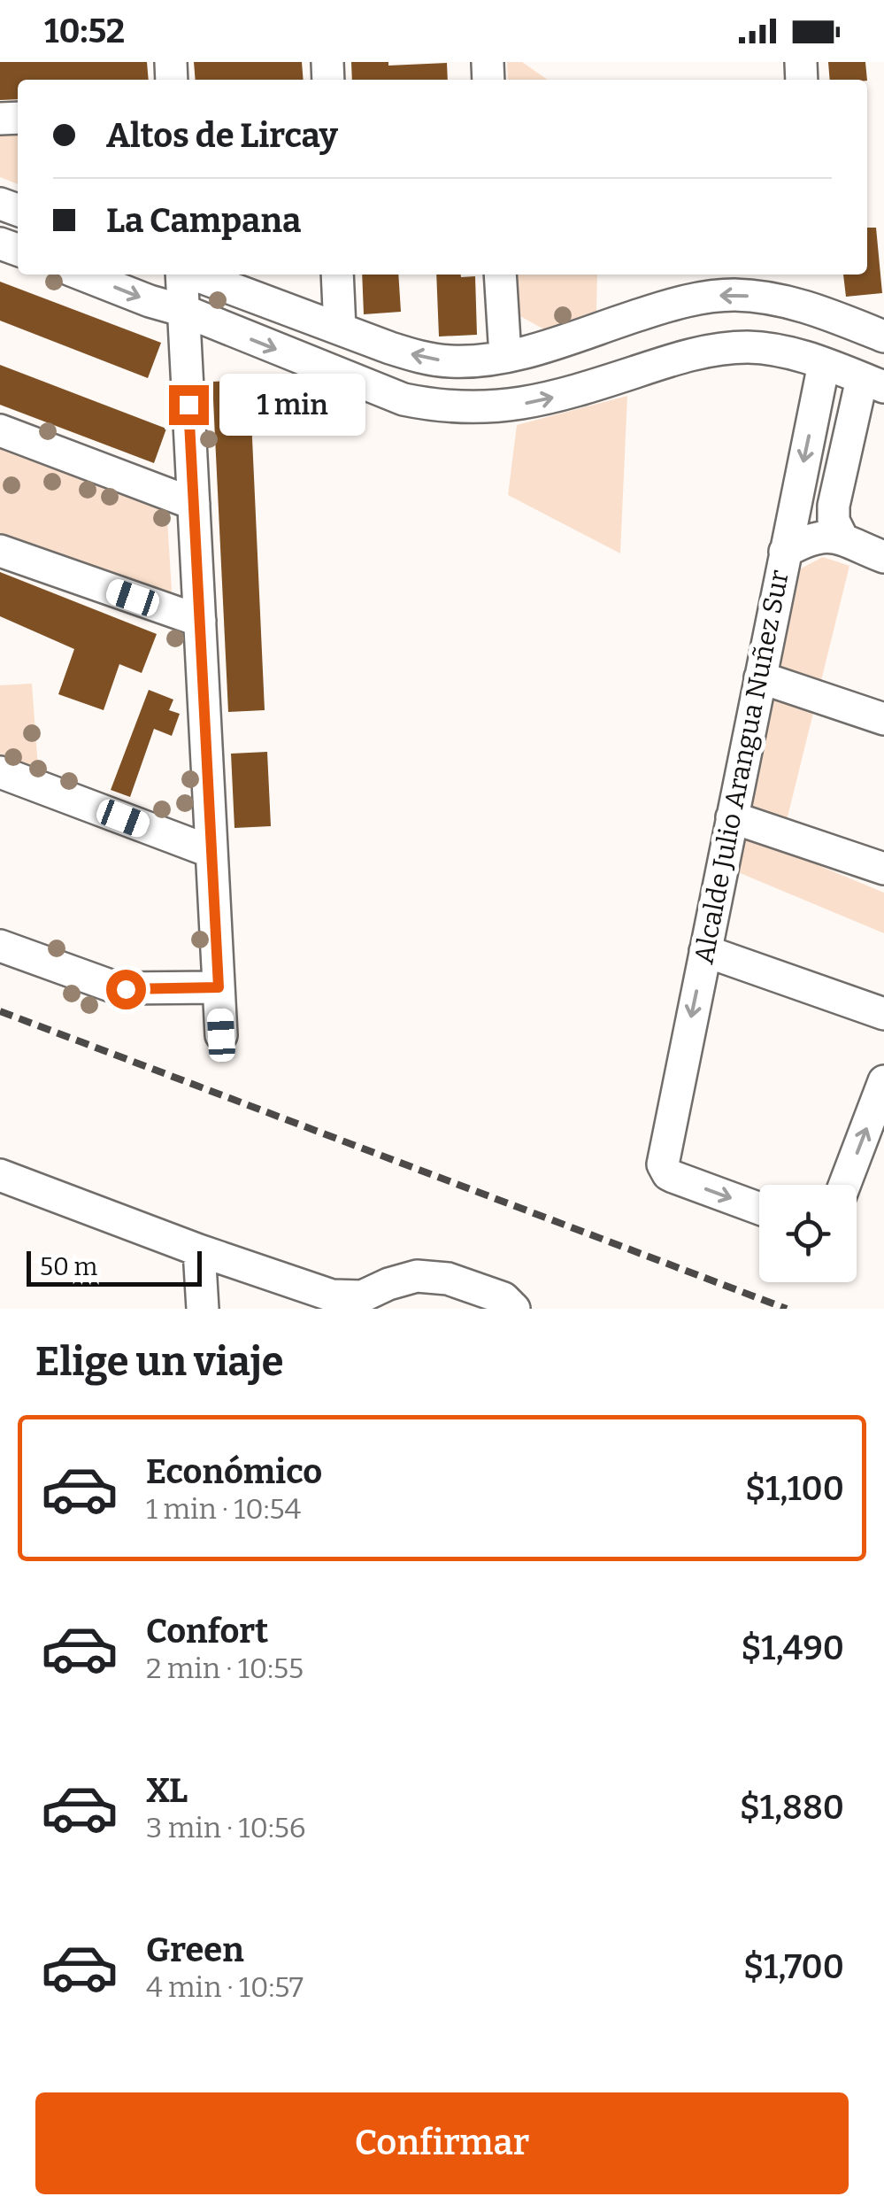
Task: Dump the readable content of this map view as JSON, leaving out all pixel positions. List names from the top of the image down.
{
  "streets": {
    "street": ["Alcalde Julio Arangua Nuñez Sur"]
  },
  "scale_bar": "50 m",
  "page": {
    "status": "10:52",
    "banner": ["Altos de Lircay", "La Campana"],
    "bubble": "1 min",
    "scale": "50 m",
    "heading": "Elige un viaje",
    "list": [
      {
        "name": "Económico",
        "note": "1 min · 10:54",
        "value": "$1,100"
      },
      {
        "name": "Confort",
        "note": "2 min · 10:55",
        "value": "$1,490"
      },
      {
        "name": "XL",
        "note": "3 min · 10:56",
        "value": "$1,880"
      },
      {
        "name": "Green",
        "note": "4 min · 10:57",
        "value": "$1,700"
      }
    ],
    "buttons": "Confirmar"
  }
}
